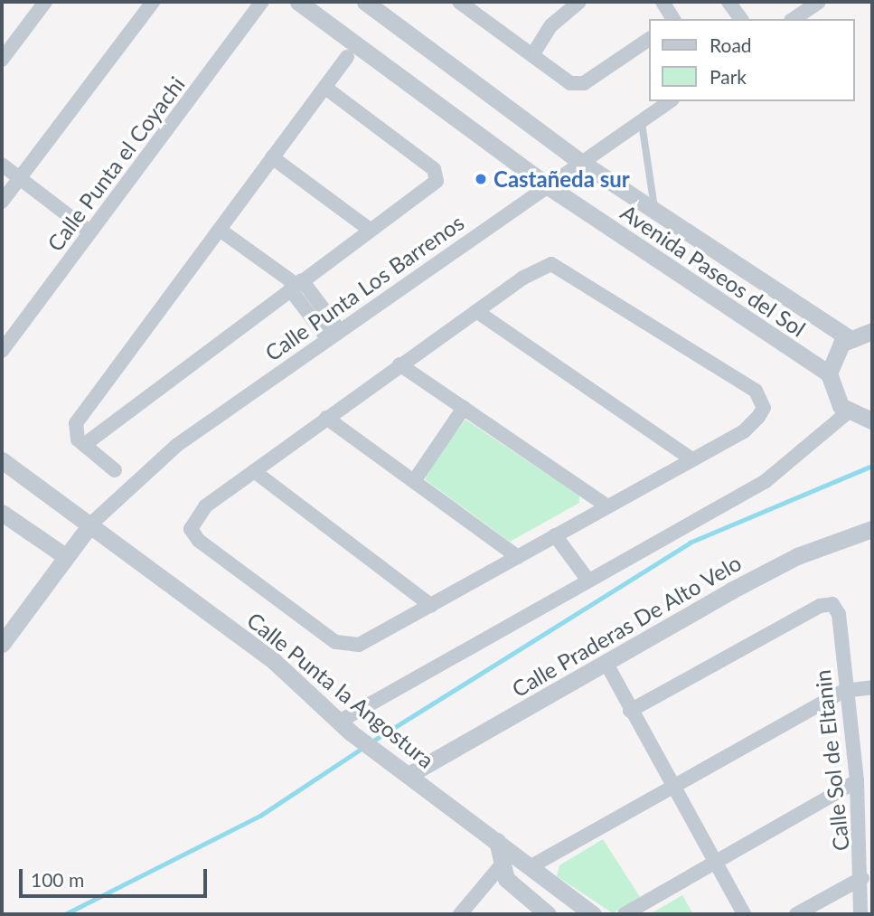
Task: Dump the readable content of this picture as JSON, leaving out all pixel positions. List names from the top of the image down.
{
  "streets": {
    "street": [
      "Calle Punta el Coyachi",
      "Avenida Paseos del Sol",
      "Calle Punta Los Barrenos",
      "Calle Praderas De Alto Velo",
      "Calle Punta la Angostura",
      "Calle Sol de Eltanin"
    ]
  },
  "crossings": [
    ["Avenida Paseos del Sol", "Calle Punta Los Barrenos"],
    ["Calle Punta Los Barrenos", "Calle Punta la Angostura"],
    ["Calle Praderas De Alto Velo", "Calle Punta la Angostura"]
  ],
  "places": ["Castañeda sur"],
  "legend": ["Road", "Park"],
  "scale_bar": "100 m"
}
